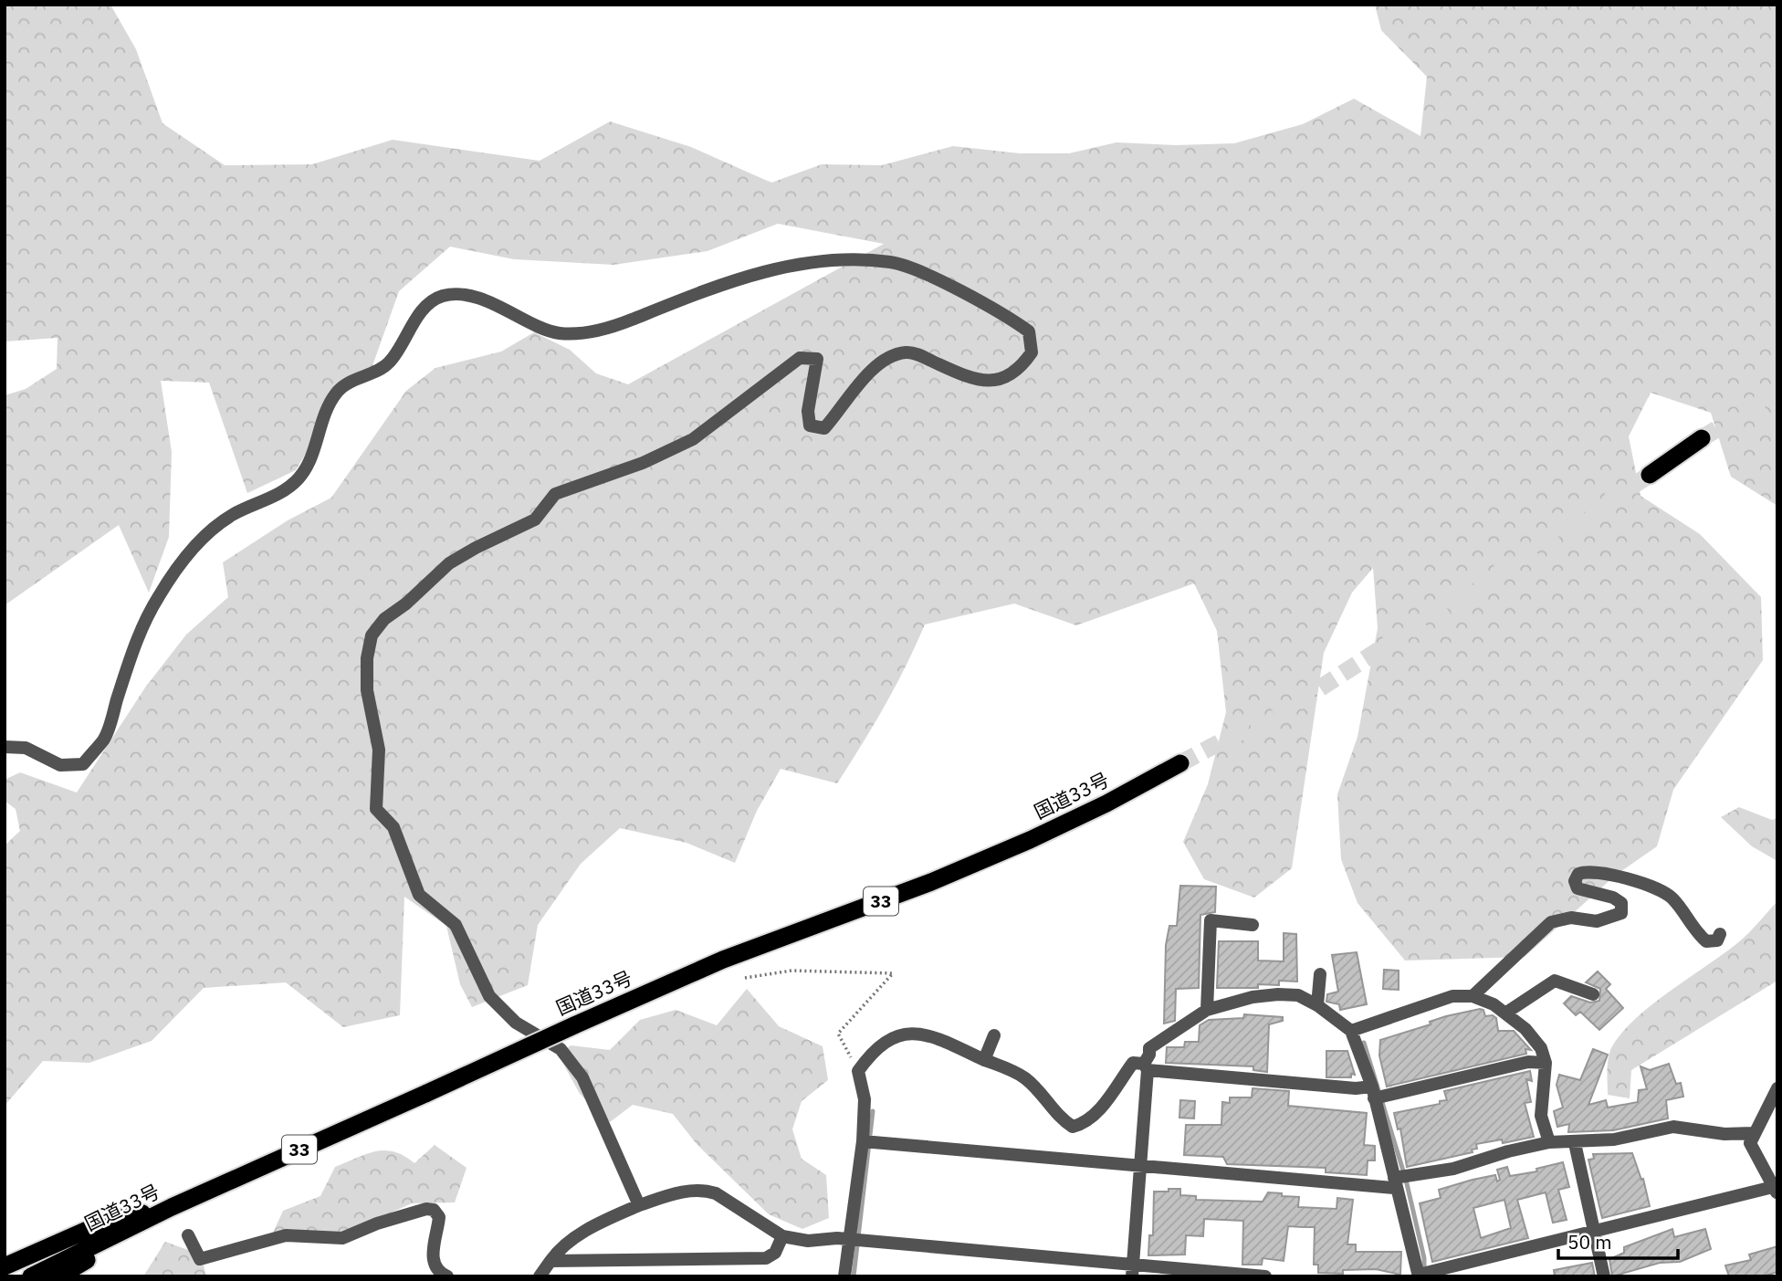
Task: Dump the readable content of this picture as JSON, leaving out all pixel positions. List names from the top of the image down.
{
  "streets": {
    "highway": ["国道33号", "33"]
  },
  "scale_bar": "50 m"
}
